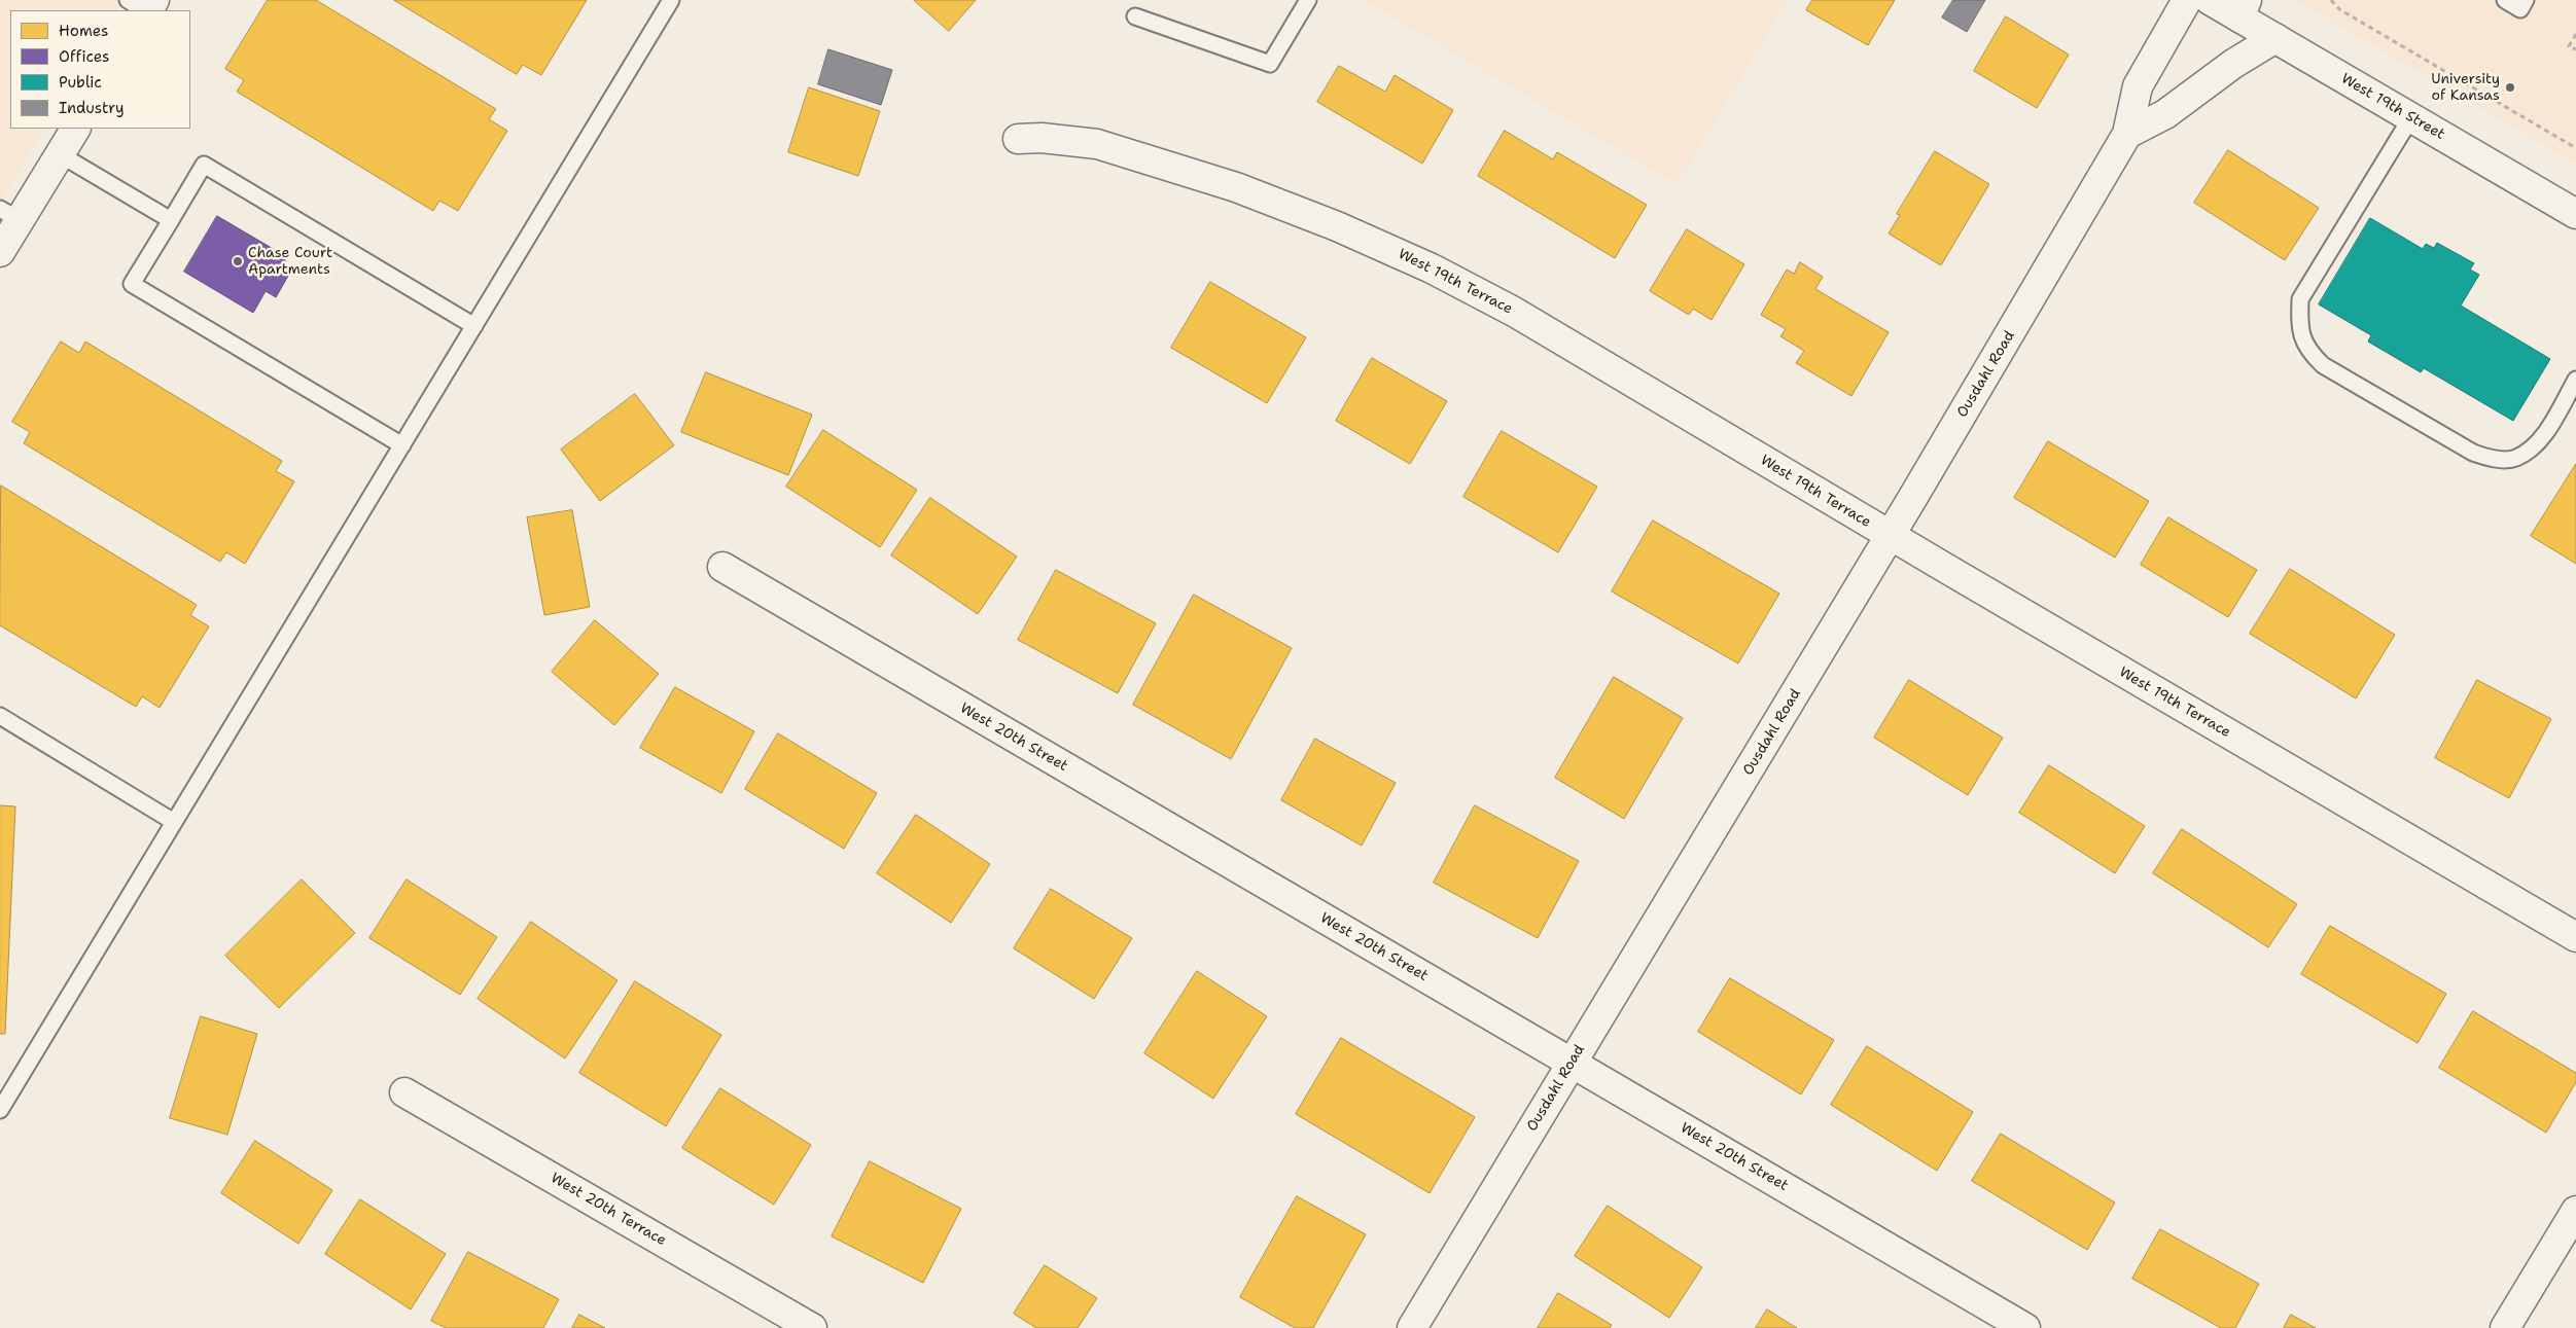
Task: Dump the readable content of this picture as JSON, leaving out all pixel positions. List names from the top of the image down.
{
  "streets": {
    "street": [
      "West 19th Street",
      "West 19th Terrace",
      "Ousdahl Road",
      "West 20th Street",
      "West 20th Terrace"
    ]
  },
  "crossings": [
    ["West 19th Terrace", "Ousdahl Road"],
    ["Ousdahl Road", "West 20th Street"]
  ],
  "places": ["University of Kansas", "Chase Court Apartments"],
  "legend": [
    "Homes",
    "Offices",
    "Public",
    "Industry"
  ]
}
